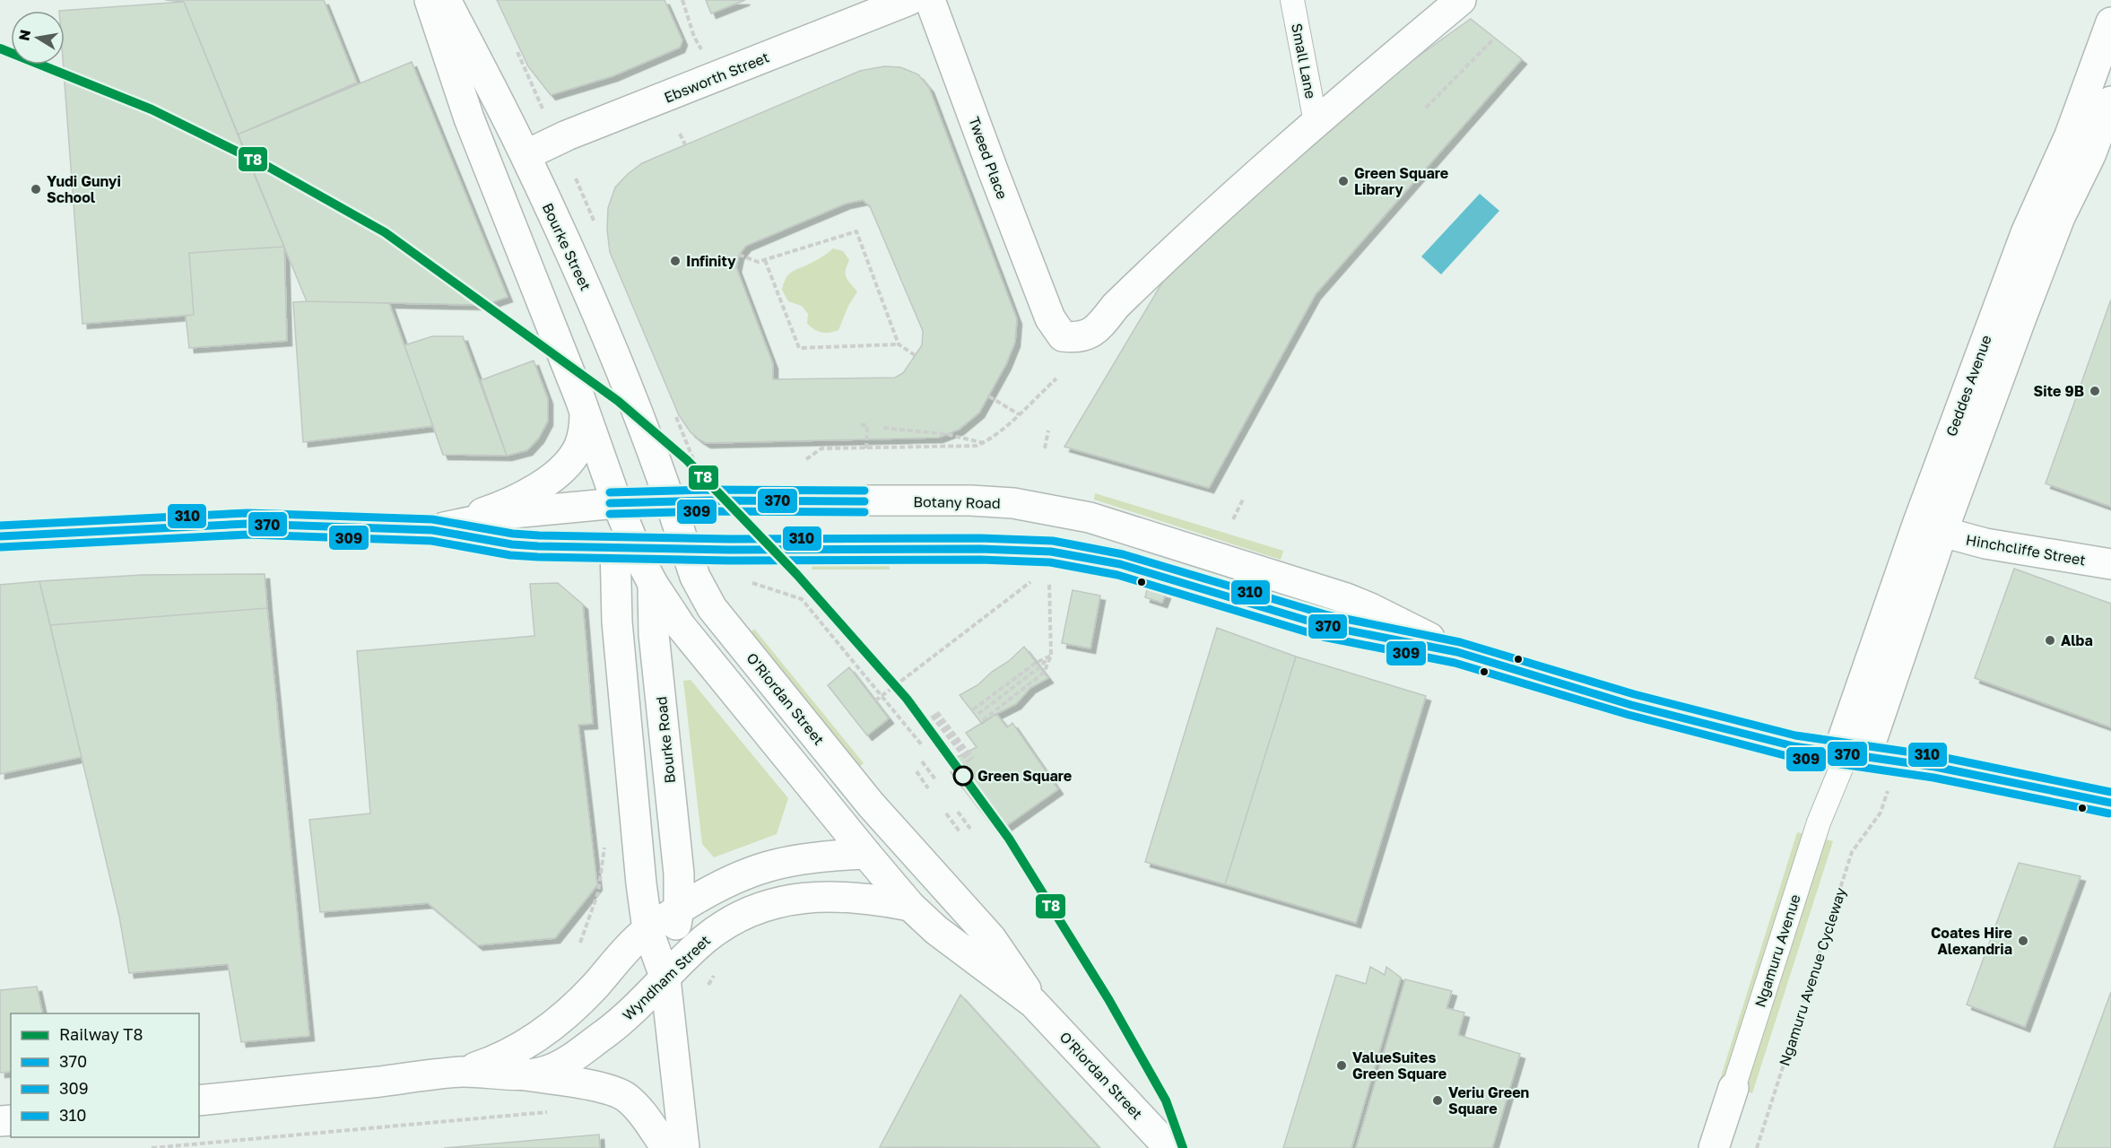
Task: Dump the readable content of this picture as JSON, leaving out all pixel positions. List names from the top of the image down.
{
  "streets": {
    "main road": [
      "Ebsworth Street",
      "Tweed Place",
      "Bourke Street",
      "Geddes Avenue",
      "Botany Road",
      "Hinchcliffe Street",
      "O'Riordan Street",
      "Bourke Road",
      "Ngamuru Avenue",
      "Wyndham Street"
    ],
    "street": ["Small Lane"],
    "path": ["Ngamuru Avenue Cycleway"]
  },
  "crossings": [
    ["Small Lane", "Tweed Place"],
    ["Ebsworth Street", "Bourke Street"],
    ["Bourke Street", "Botany Road"],
    ["Bourke Street", "O'Riordan Street"],
    ["Geddes Avenue", "Botany Road"],
    ["Geddes Avenue", "Hinchcliffe Street"],
    ["Geddes Avenue", "Ngamuru Avenue"],
    ["Botany Road", "O'Riordan Street"],
    ["Botany Road", "Bourke Road"],
    ["Botany Road", "Ngamuru Avenue"],
    ["O'Riordan Street", "Bourke Road"],
    ["O'Riordan Street", "Wyndham Street"],
    ["Bourke Road", "Wyndham Street"]
  ],
  "places": [
    "Green Square Library",
    "Yudi Gunyi School",
    "Infinity",
    "Site 9B",
    "Alba",
    "Green Square",
    "Coates Hire Alexandria",
    "ValueSuites Green Square",
    "Veriu Green Square"
  ],
  "lines": [
    "rail line T8",
    "transit line 310",
    "transit line 370",
    "transit line 309"
  ],
  "legend": [
    "Railway T8",
    "370",
    "309",
    "310"
  ],
  "north": "left"
}
